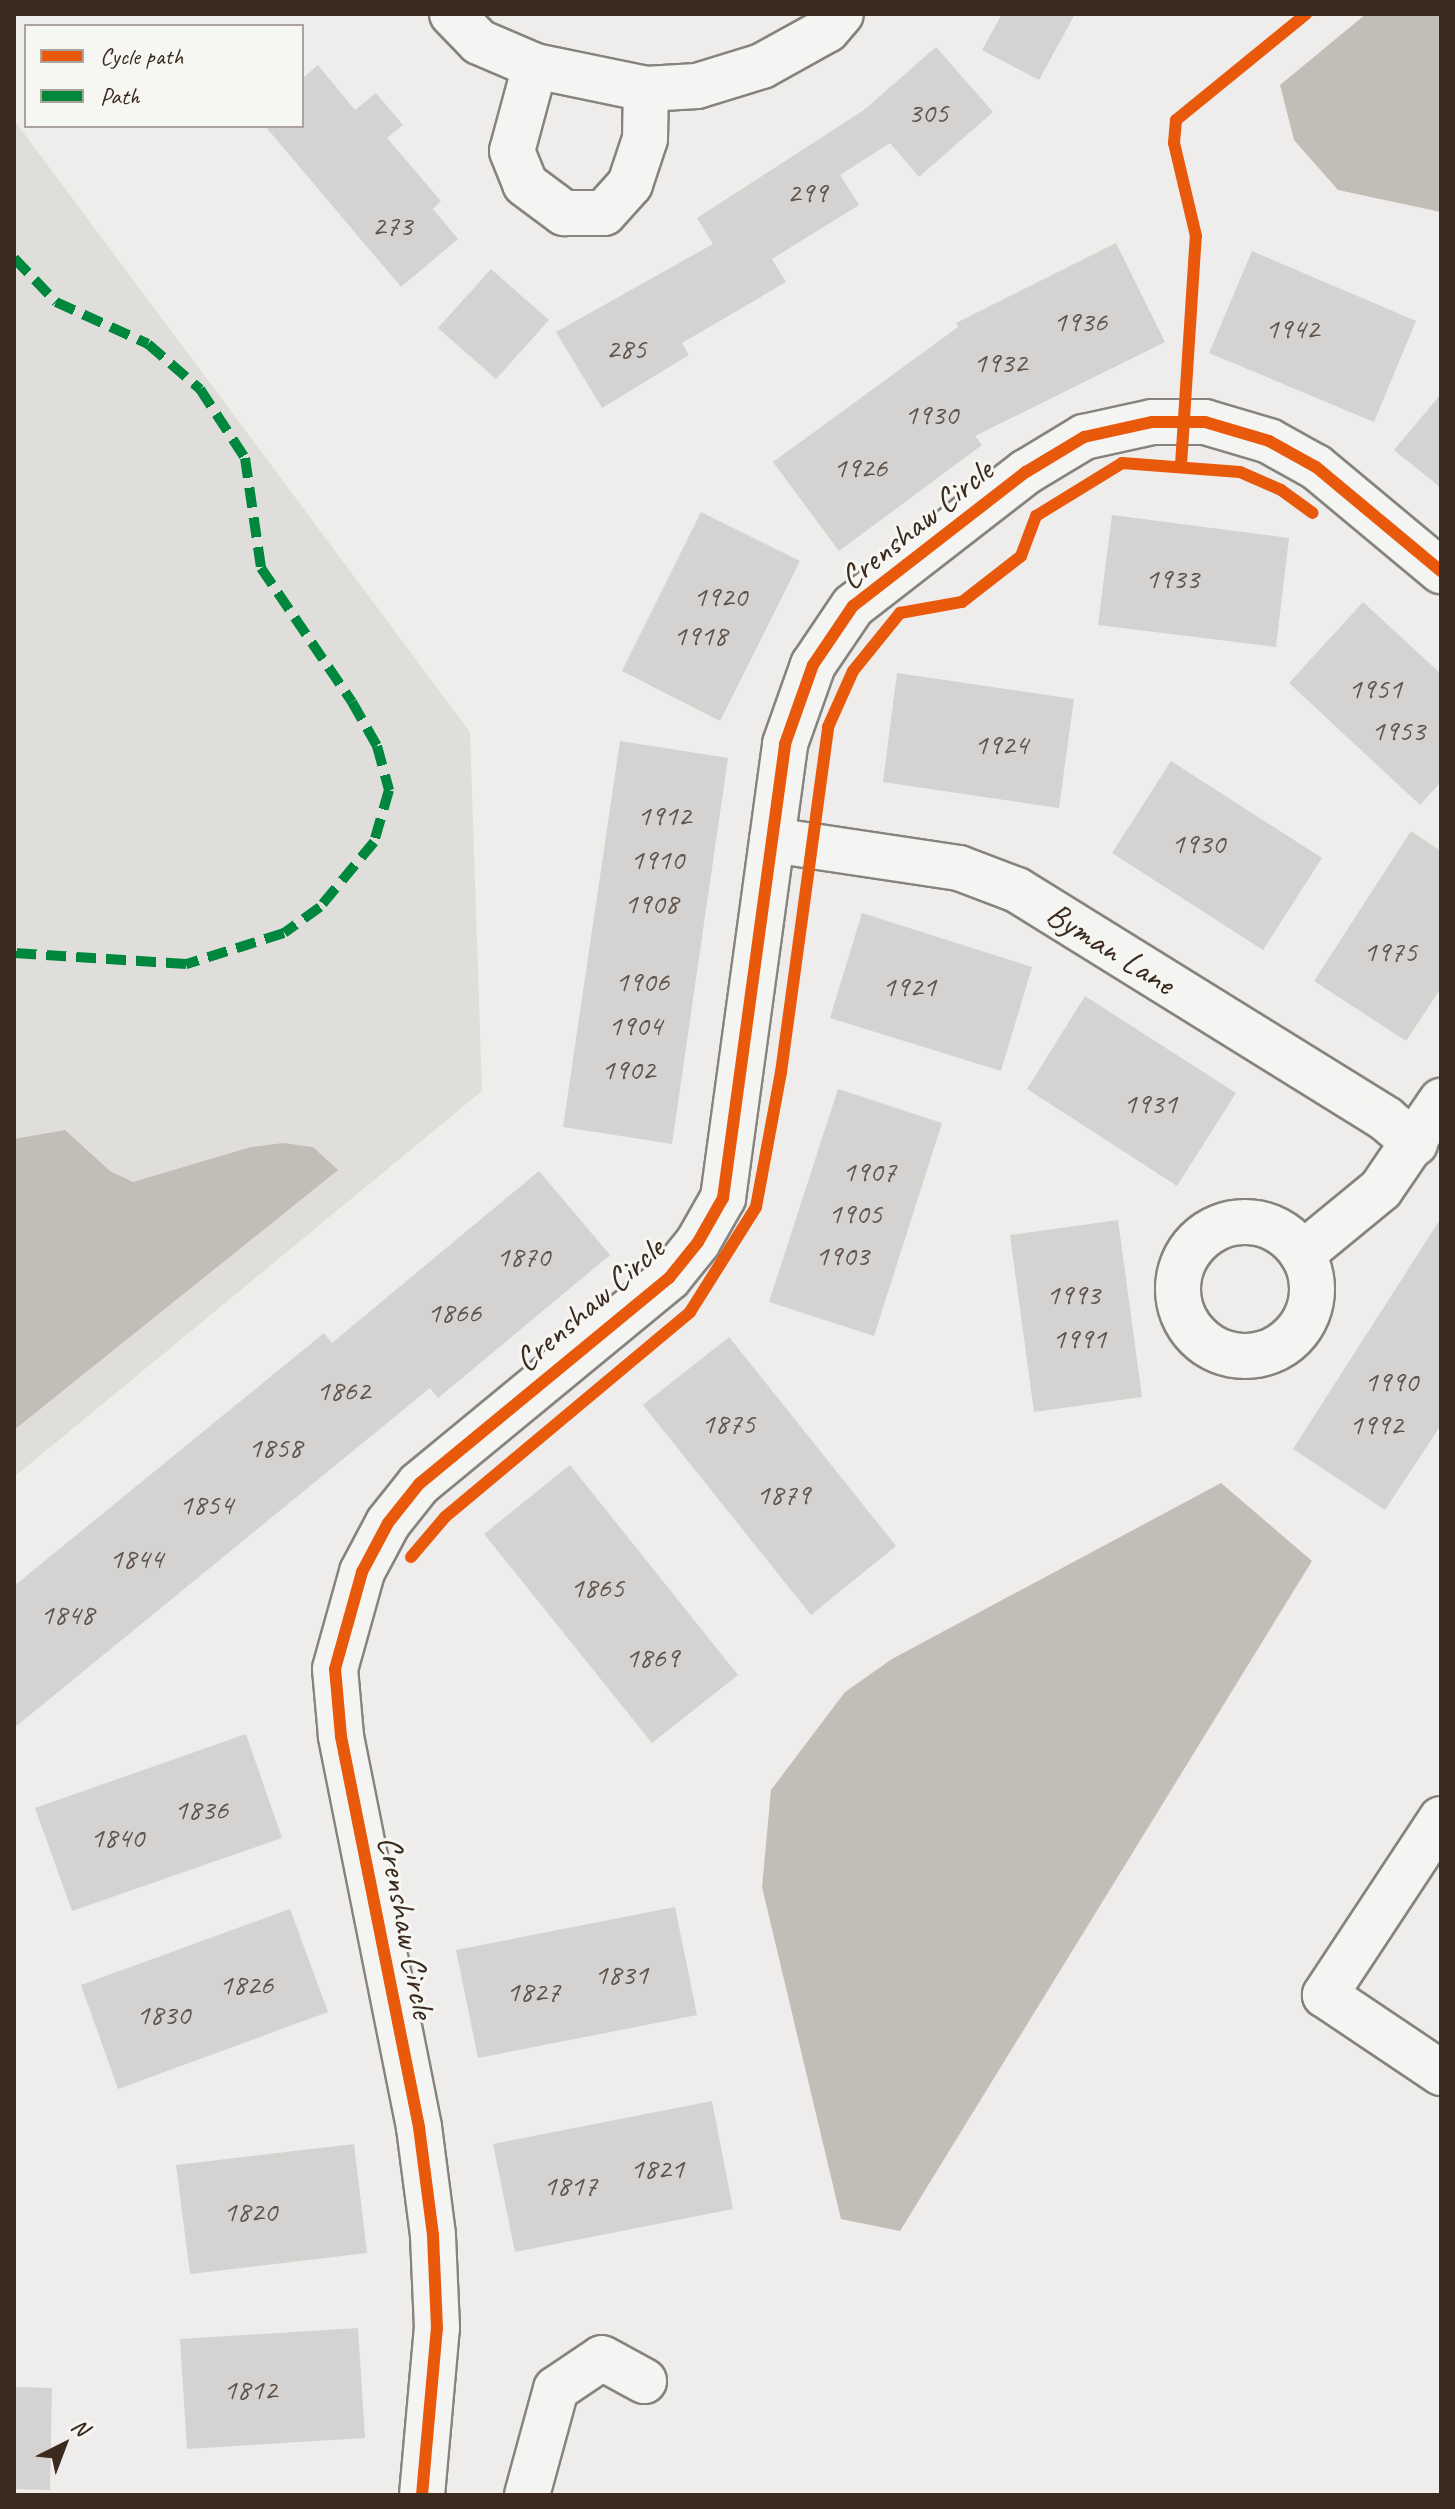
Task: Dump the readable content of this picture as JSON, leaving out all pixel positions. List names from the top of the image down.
{
  "streets": {
    "street": ["Crenshaw Circle", "Byman Lane"]
  },
  "crossings": [
    ["Crenshaw Circle", "Byman Lane"]
  ],
  "house_numbers": [
    "305",
    "299",
    "273",
    "1936",
    "1942",
    "285",
    "1932",
    "1930",
    "1926",
    "1933",
    "1920",
    "1918",
    "1951",
    "1953",
    "1924",
    "1912",
    "1930",
    "1910",
    "1908",
    "1975",
    "1906",
    "1921",
    "1904",
    "1902",
    "1931",
    "1907",
    "1905",
    "1903",
    "1870",
    "1993",
    "1866",
    "1991",
    "1990",
    "1862",
    "1875",
    "1992",
    "1858",
    "1879",
    "1854",
    "1844",
    "1865",
    "1848",
    "1869",
    "1836",
    "1840",
    "1831",
    "1826",
    "1827",
    "1830",
    "1821",
    "1817",
    "1820",
    "1812"
  ],
  "legend": ["Cycle path", "Path"],
  "north": "top right"
}
